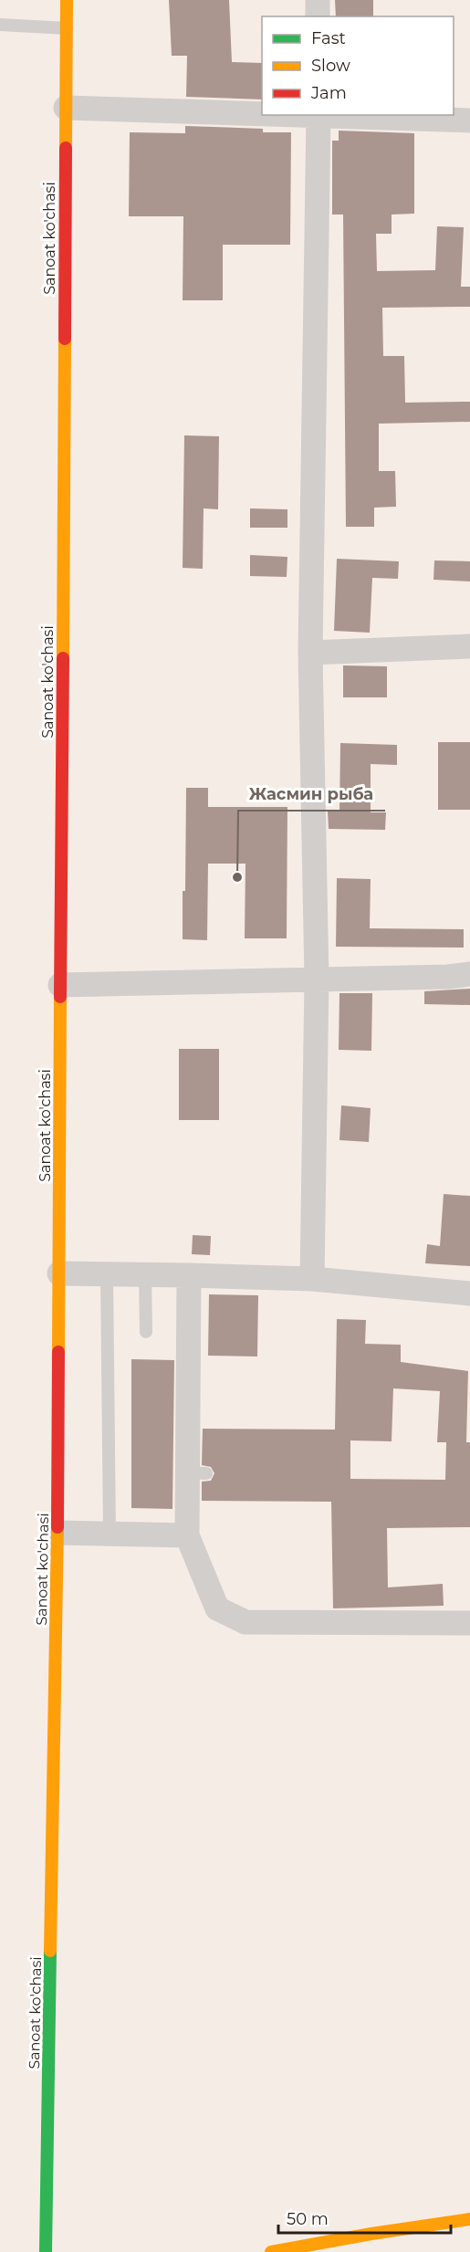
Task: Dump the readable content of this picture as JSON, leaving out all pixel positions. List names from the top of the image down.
{
  "streets": {
    "main road": ["Sanoat ko'chasi"]
  },
  "places": ["Жасмин рыба"],
  "legend": ["Fast", "Slow", "Jam"],
  "scale_bar": "50 m"
}
